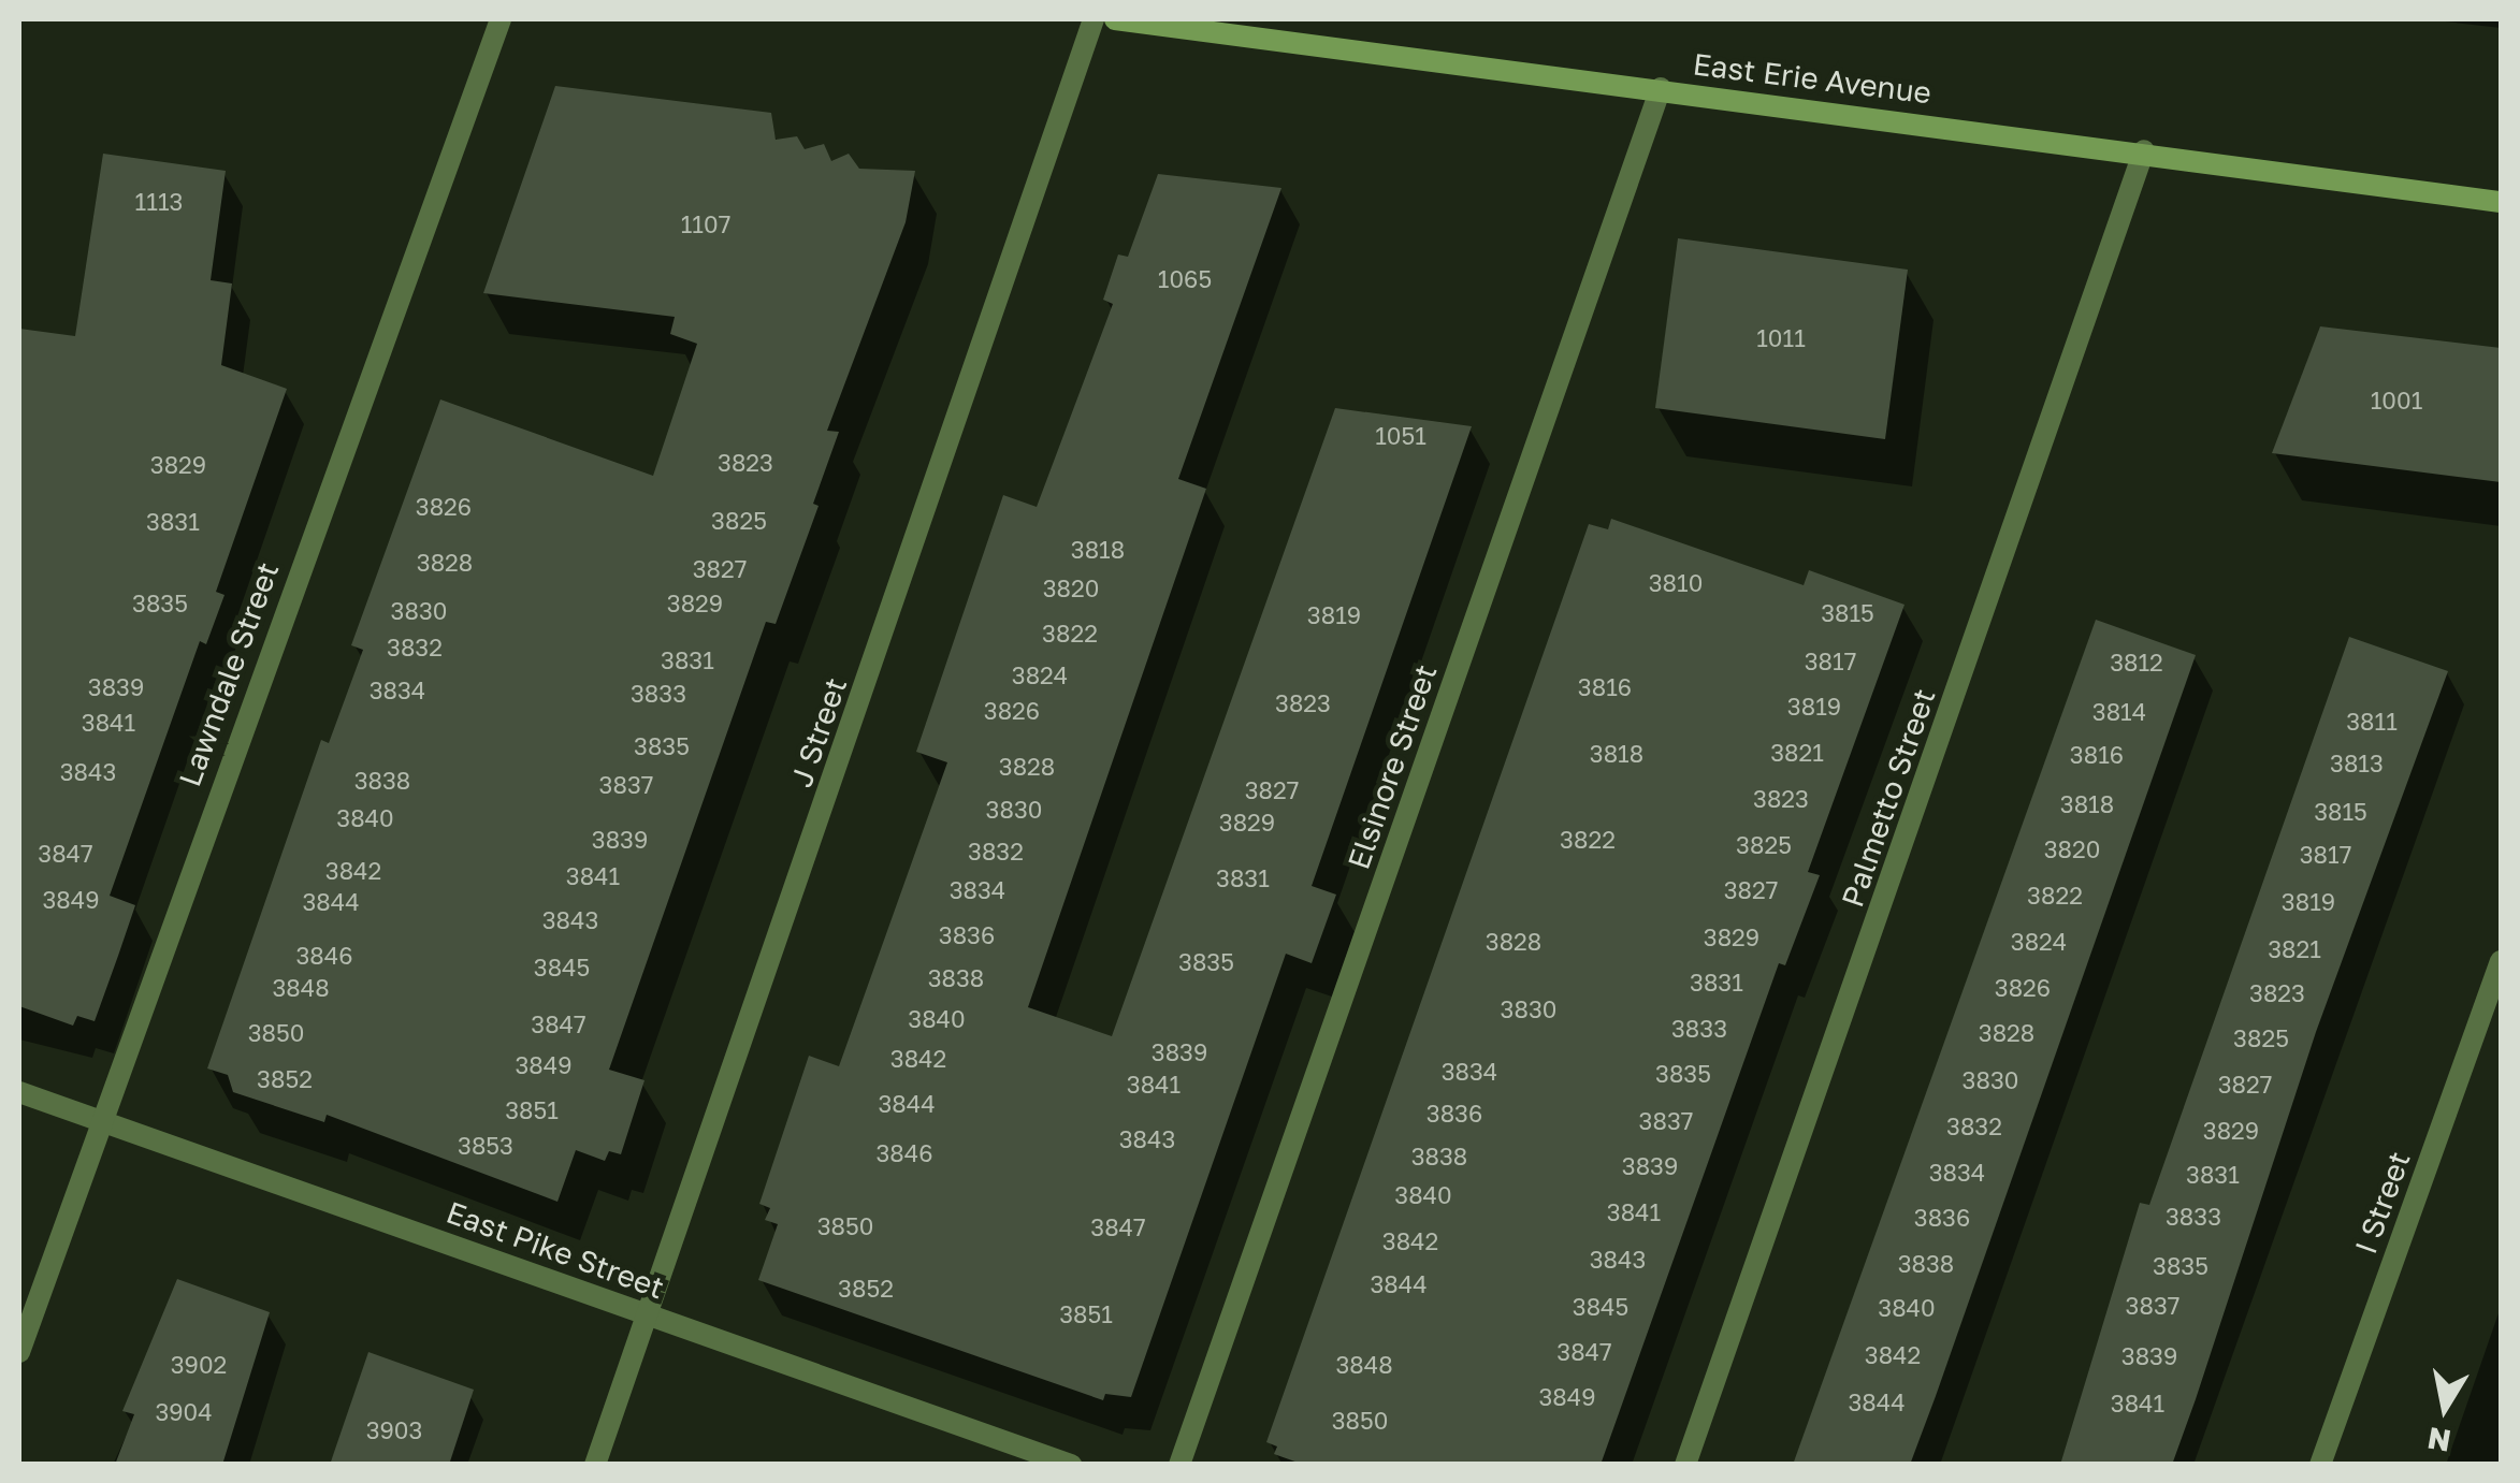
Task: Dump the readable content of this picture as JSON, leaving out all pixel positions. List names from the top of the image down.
{
  "streets": {
    "main road": ["East Erie Avenue"],
    "street": [
      "Lawndale Street",
      "J Street",
      "Elsinore Street",
      "Palmetto Street",
      "I Street",
      "East Pike Street"
    ]
  },
  "crossings": [
    ["East Erie Avenue", "Elsinore Street"],
    ["East Erie Avenue", "Palmetto Street"],
    ["Lawndale Street", "East Pike Street"],
    ["J Street", "East Pike Street"]
  ],
  "house_numbers": [
    "1113",
    "1107",
    "1065",
    "1011",
    "1001",
    "1051",
    "3823",
    "3829",
    "3826",
    "3825",
    "3831",
    "3818",
    "3828",
    "3827",
    "3810",
    "3820",
    "3835",
    "3829",
    "3830",
    "3815",
    "3819",
    "3822",
    "3832",
    "3831",
    "3817",
    "3812",
    "3824",
    "3839",
    "3816",
    "3834",
    "3833",
    "3823",
    "3819",
    "3826",
    "3814",
    "3811",
    "3841",
    "3835",
    "3821",
    "3818",
    "3816",
    "3813",
    "3828",
    "3843",
    "3838",
    "3837",
    "3827",
    "3823",
    "3818",
    "3830",
    "3815",
    "3840",
    "3829",
    "3839",
    "3822",
    "3825",
    "3820",
    "3832",
    "3847",
    "3817",
    "3842",
    "3841",
    "3831",
    "3834",
    "3827",
    "3822",
    "3849",
    "3844",
    "3819",
    "3843",
    "3836",
    "3829",
    "3828",
    "3824",
    "3821",
    "3846",
    "3835",
    "3845",
    "3838",
    "3831",
    "3848",
    "3826",
    "3823",
    "3830",
    "3840",
    "3847",
    "3833",
    "3850",
    "3828",
    "3825",
    "3839",
    "3842",
    "3849",
    "3834",
    "3835",
    "3852",
    "3830",
    "3841",
    "3827",
    "3844",
    "3851",
    "3836",
    "3837",
    "3832",
    "3829",
    "3843",
    "3853",
    "3846",
    "3838",
    "3839",
    "3834",
    "3831",
    "3840",
    "3841",
    "3833",
    "3836",
    "3850",
    "3847",
    "3842",
    "3843",
    "3838",
    "3835",
    "3844",
    "3852",
    "3837",
    "3845",
    "3840",
    "3851",
    "3847",
    "3842",
    "3839",
    "3902",
    "3848",
    "3849",
    "3844",
    "3841",
    "3904",
    "3850",
    "3903"
  ],
  "north": "bottom"
}
